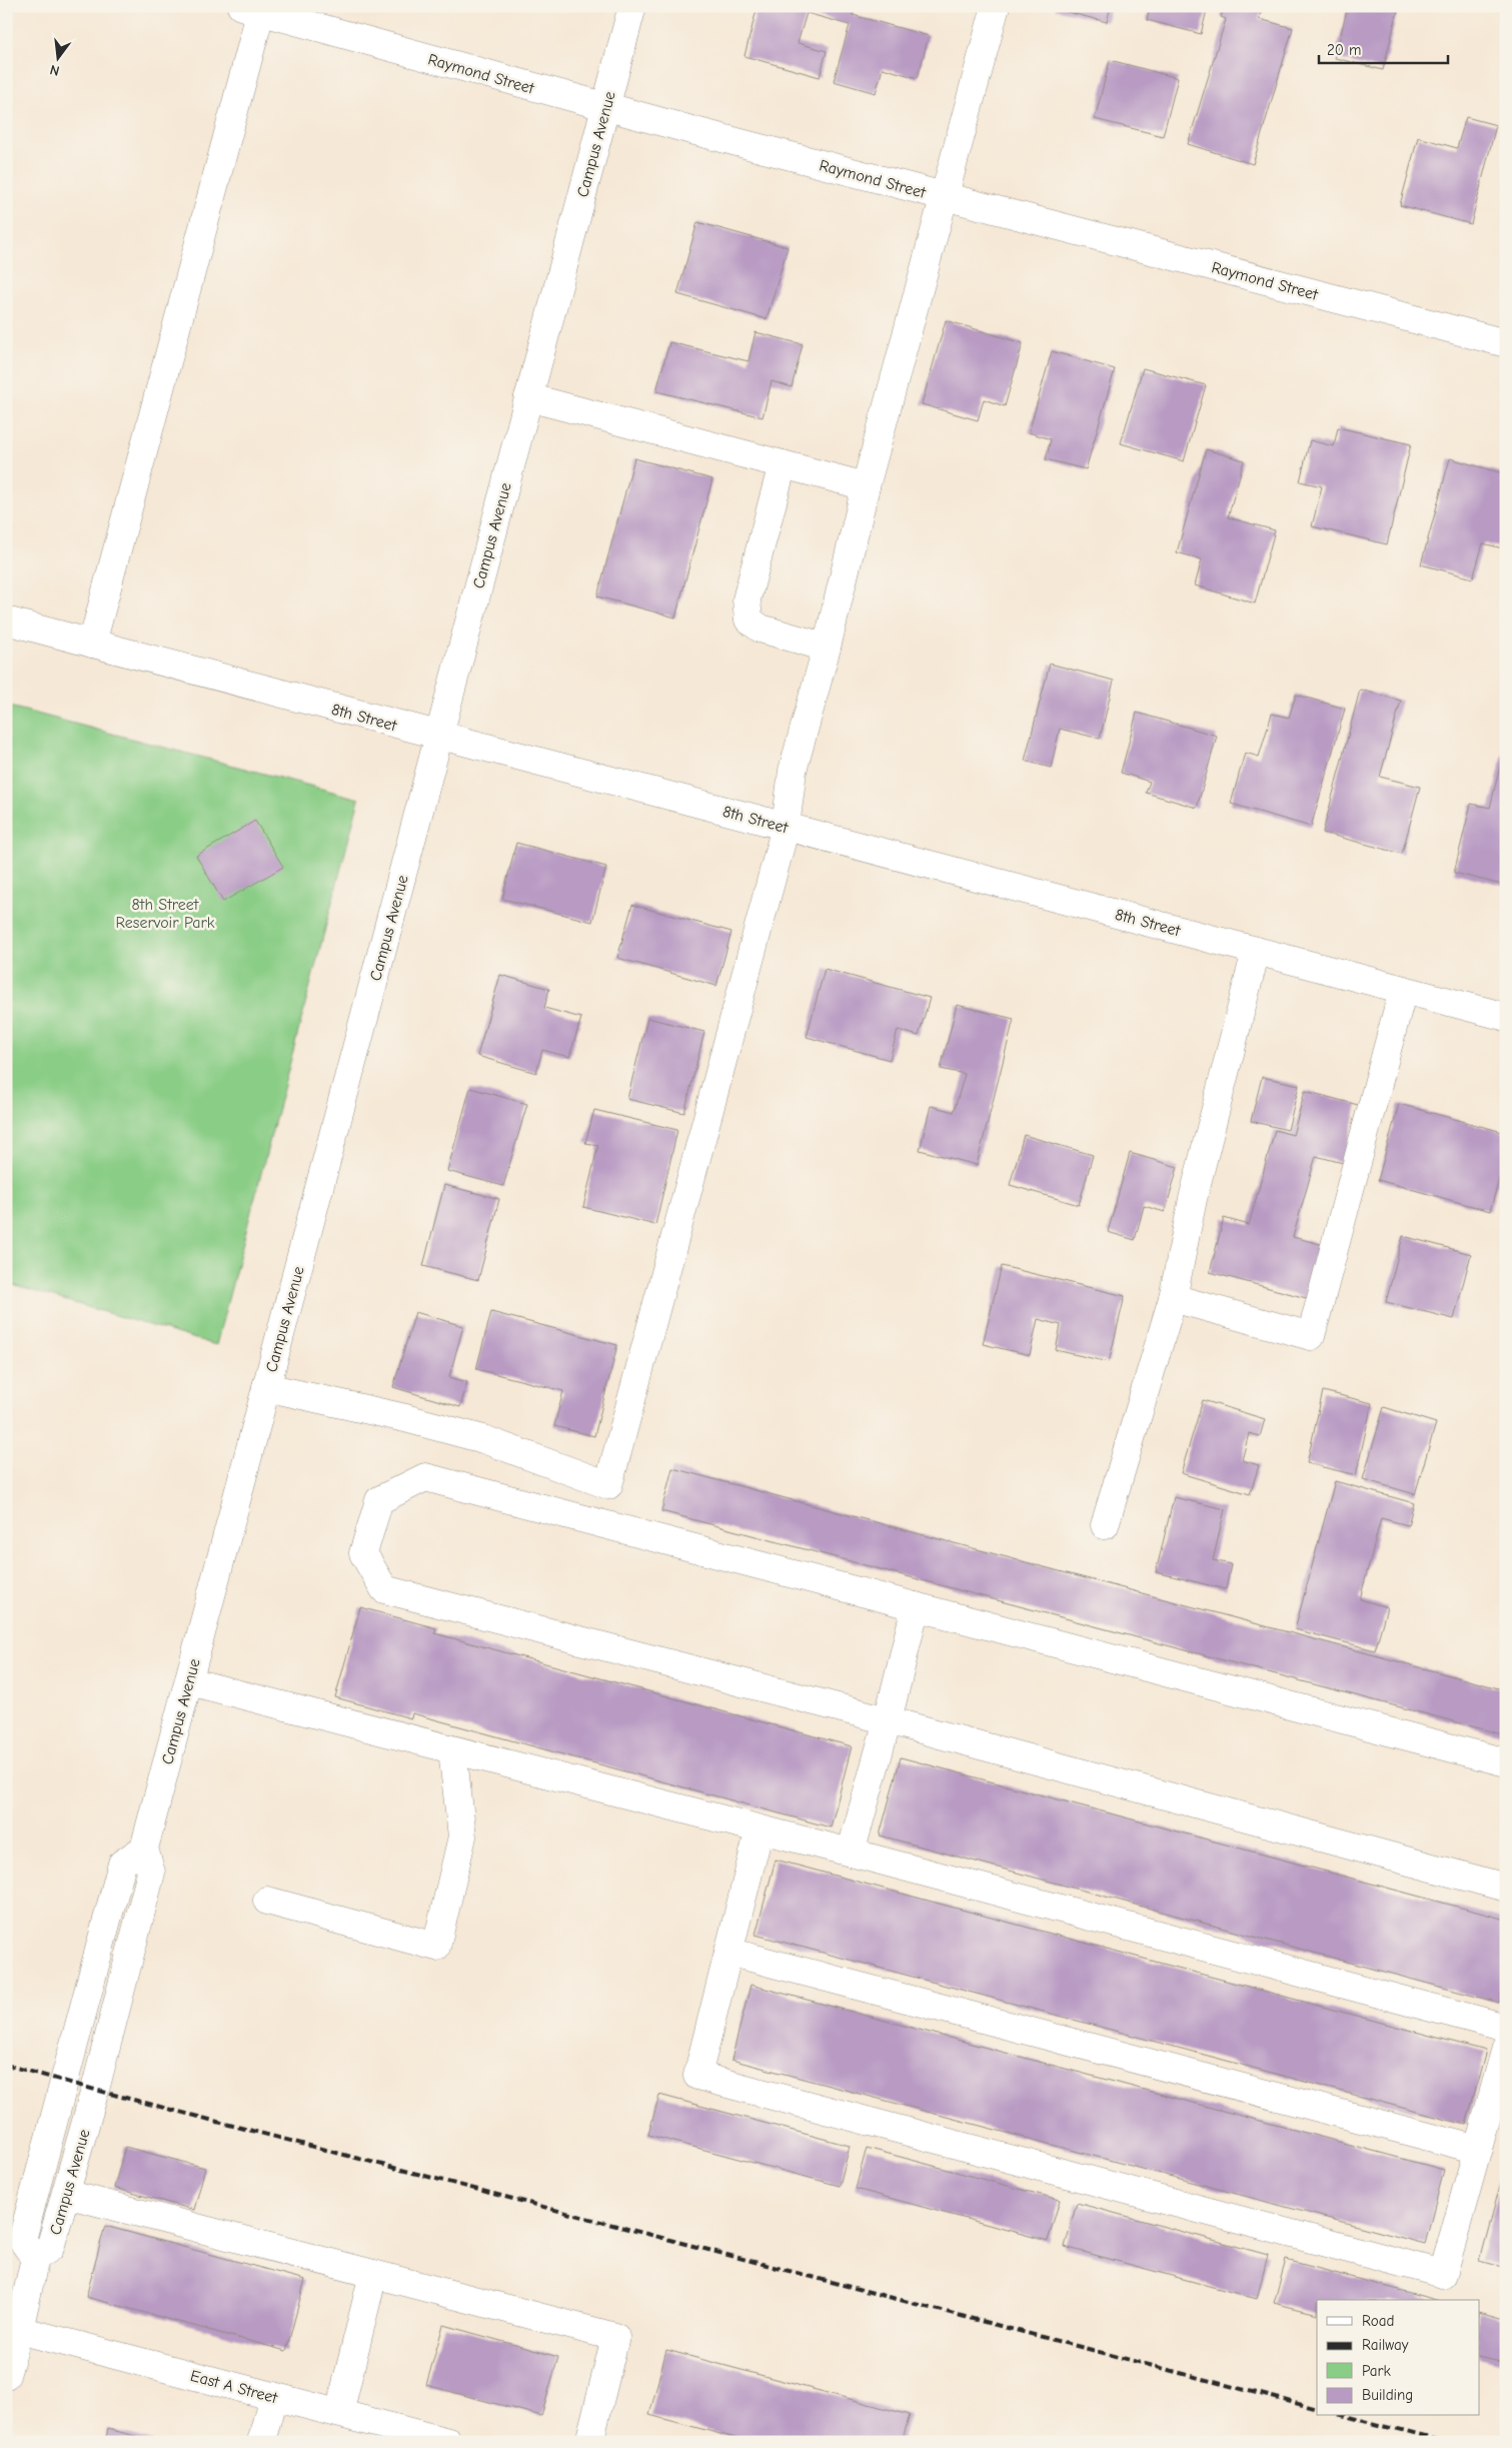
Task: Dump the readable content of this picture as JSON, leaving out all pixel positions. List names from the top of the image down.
{
  "streets": {
    "street": [
      "Raymond Street",
      "Campus Avenue",
      "8th Street",
      "East A Street"
    ]
  },
  "crossings": [
    ["Raymond Street", "Campus Avenue"],
    ["Campus Avenue", "8th Street"]
  ],
  "parks": ["8th Street Reservoir Park"],
  "legend": [
    "Road",
    "Railway",
    "Park",
    "Building"
  ],
  "scale_bar": "20 m",
  "north": "bottom"
}
